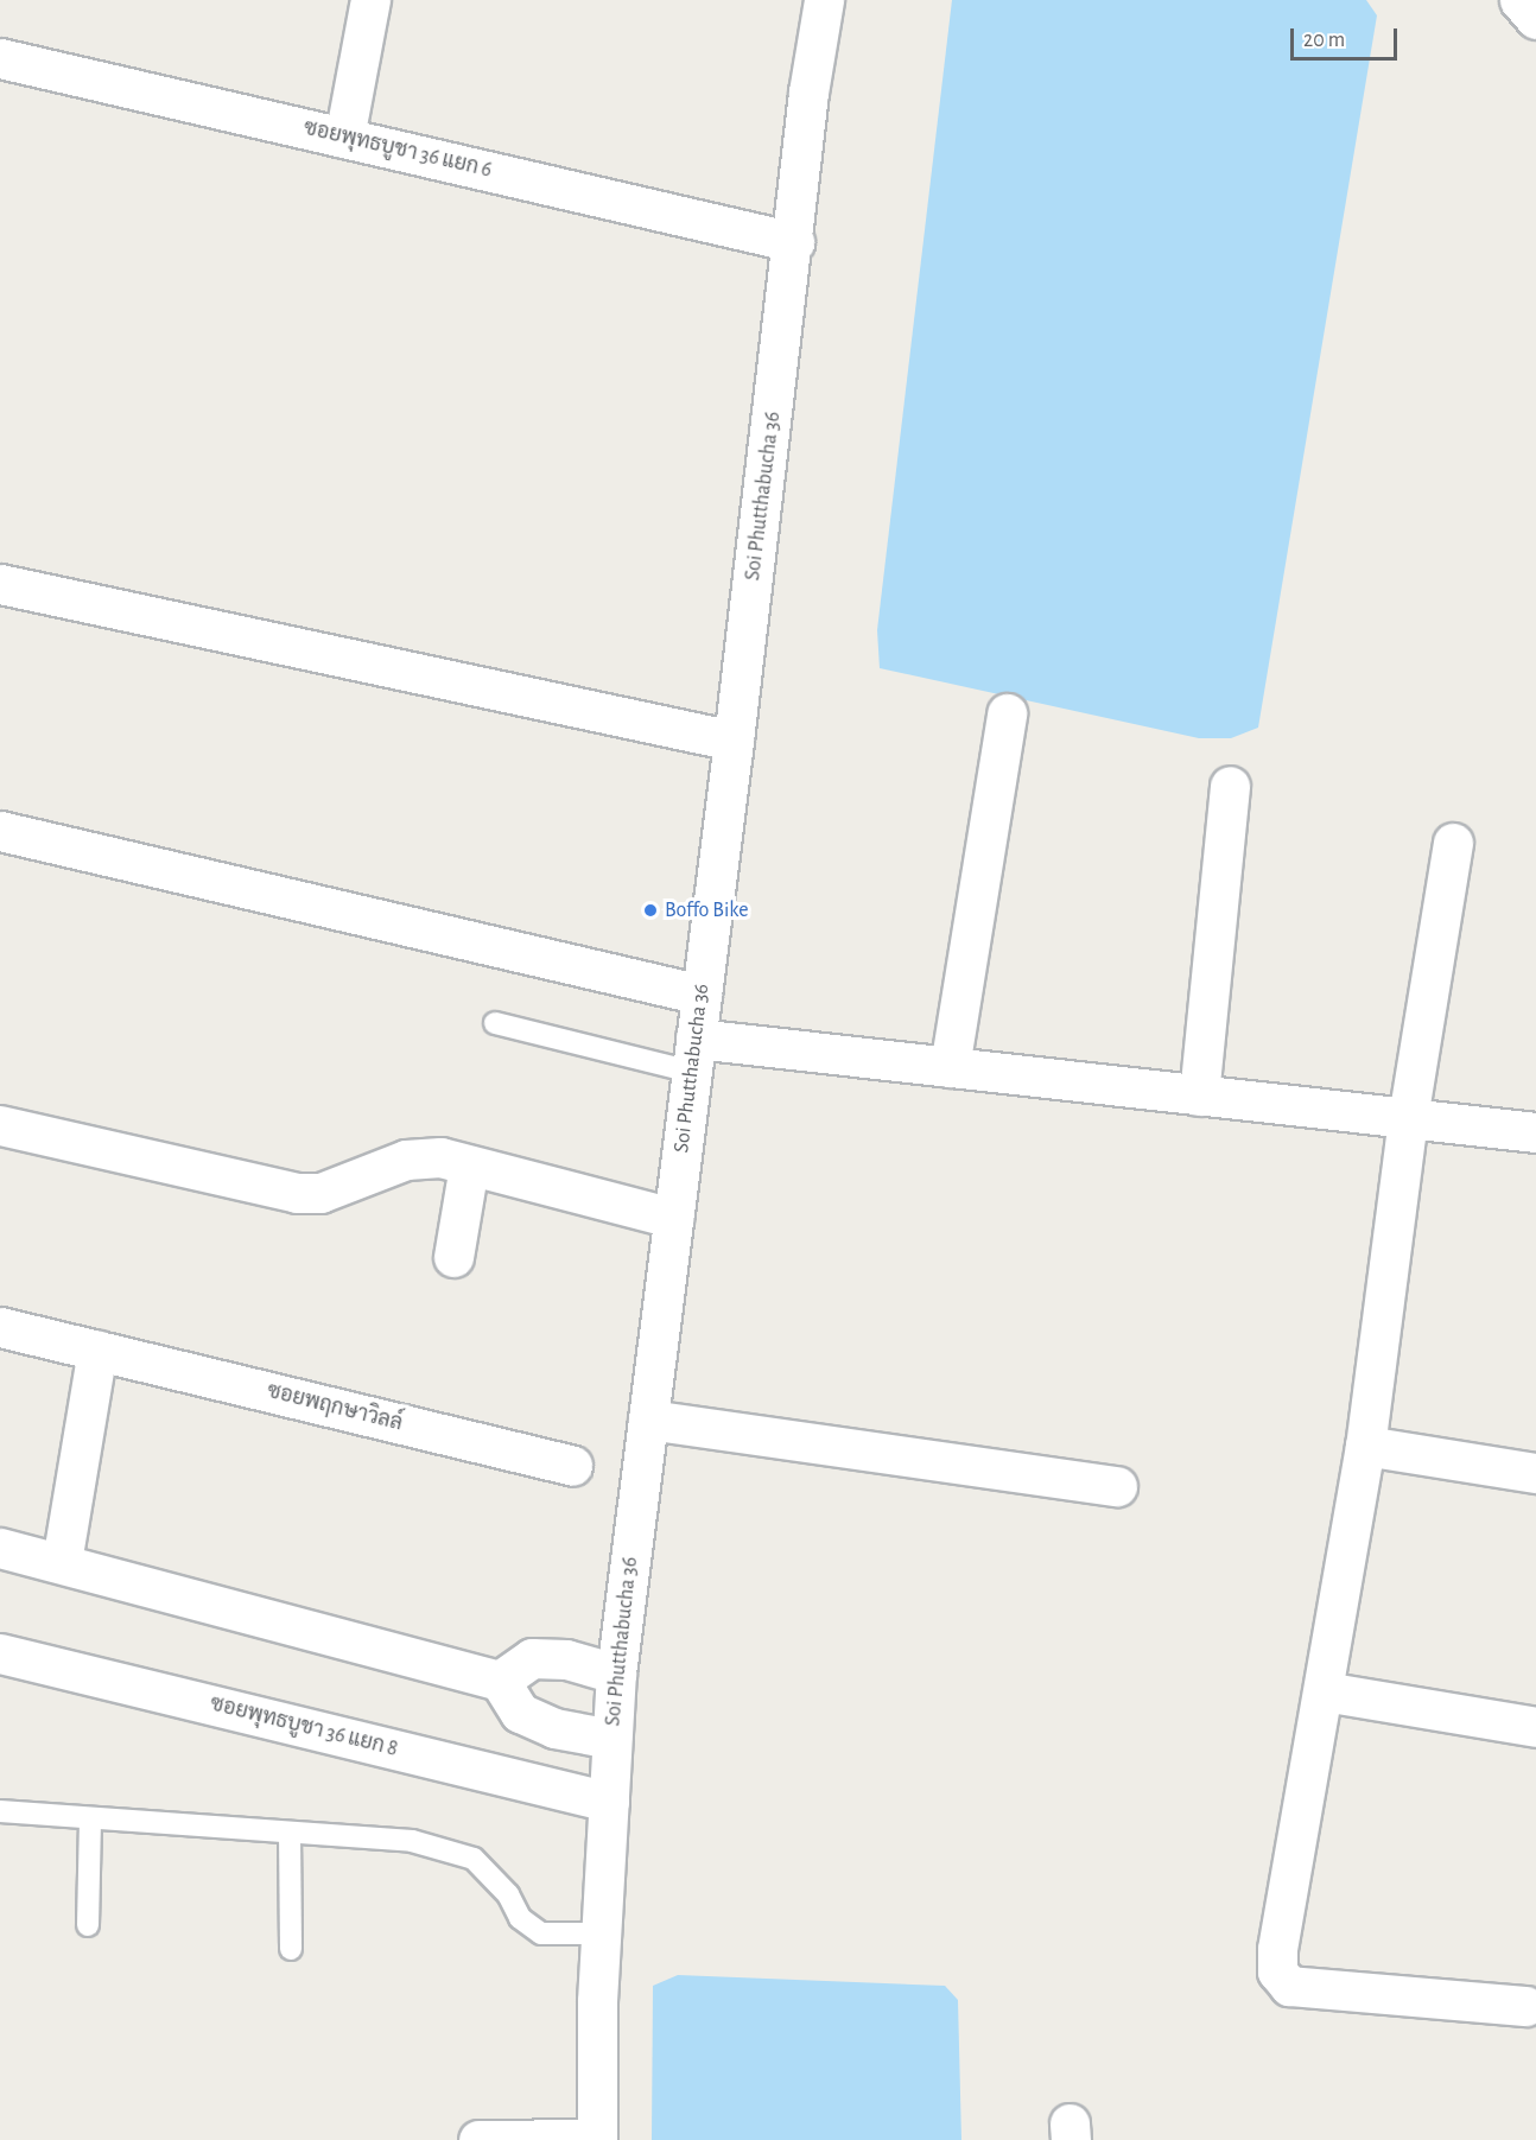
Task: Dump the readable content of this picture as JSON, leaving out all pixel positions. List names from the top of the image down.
{
  "streets": {
    "street": [
      "ซอยพุทธบูชา 36 แยก 6",
      "Soi Phutthabucha 36",
      "ซอยพฤกษาวิลล์",
      "ซอยพุทธบูชา 36 แยก 8"
    ]
  },
  "crossings": [
    ["ซอยพุทธบูชา 36 แยก 6", "Soi Phutthabucha 36"],
    ["Soi Phutthabucha 36", "ซอยพุทธบูชา 36 แยก 8"]
  ],
  "places": ["Boffo Bike"],
  "scale_bar": "20 m"
}
